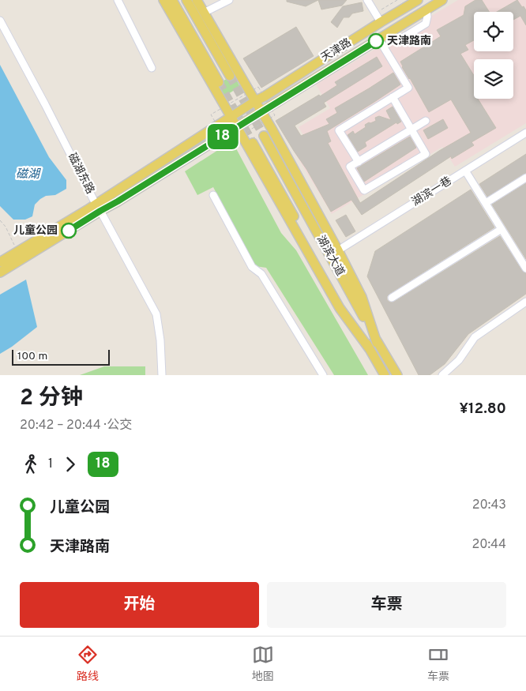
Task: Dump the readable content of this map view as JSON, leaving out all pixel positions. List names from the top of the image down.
{
  "streets": {
    "main road": ["天津路", "湖滨大道"],
    "street": ["磁湖东路", "湖滨一巷"]
  },
  "crossings": [
    ["天津路", "磁湖东路"]
  ],
  "water": ["磁湖"],
  "places": ["天津路南", "儿童公园"],
  "lines": ["bus line 18"],
  "scale_bar": "100 m",
  "page": {
    "on_map": "18",
    "scale": "100 m",
    "heading": ["2 分钟", "20:42 – 20:44 · 公交", "¥12.80"],
    "legs": ["1", "18"],
    "list": [
      {
        "name": "儿童公园",
        "value": "20:43"
      },
      {
        "name": "天津路南",
        "value": "20:44"
      }
    ],
    "buttons": ["开始", "车票"],
    "tabs": ["路线", "地图", "车票"]
  }
}
